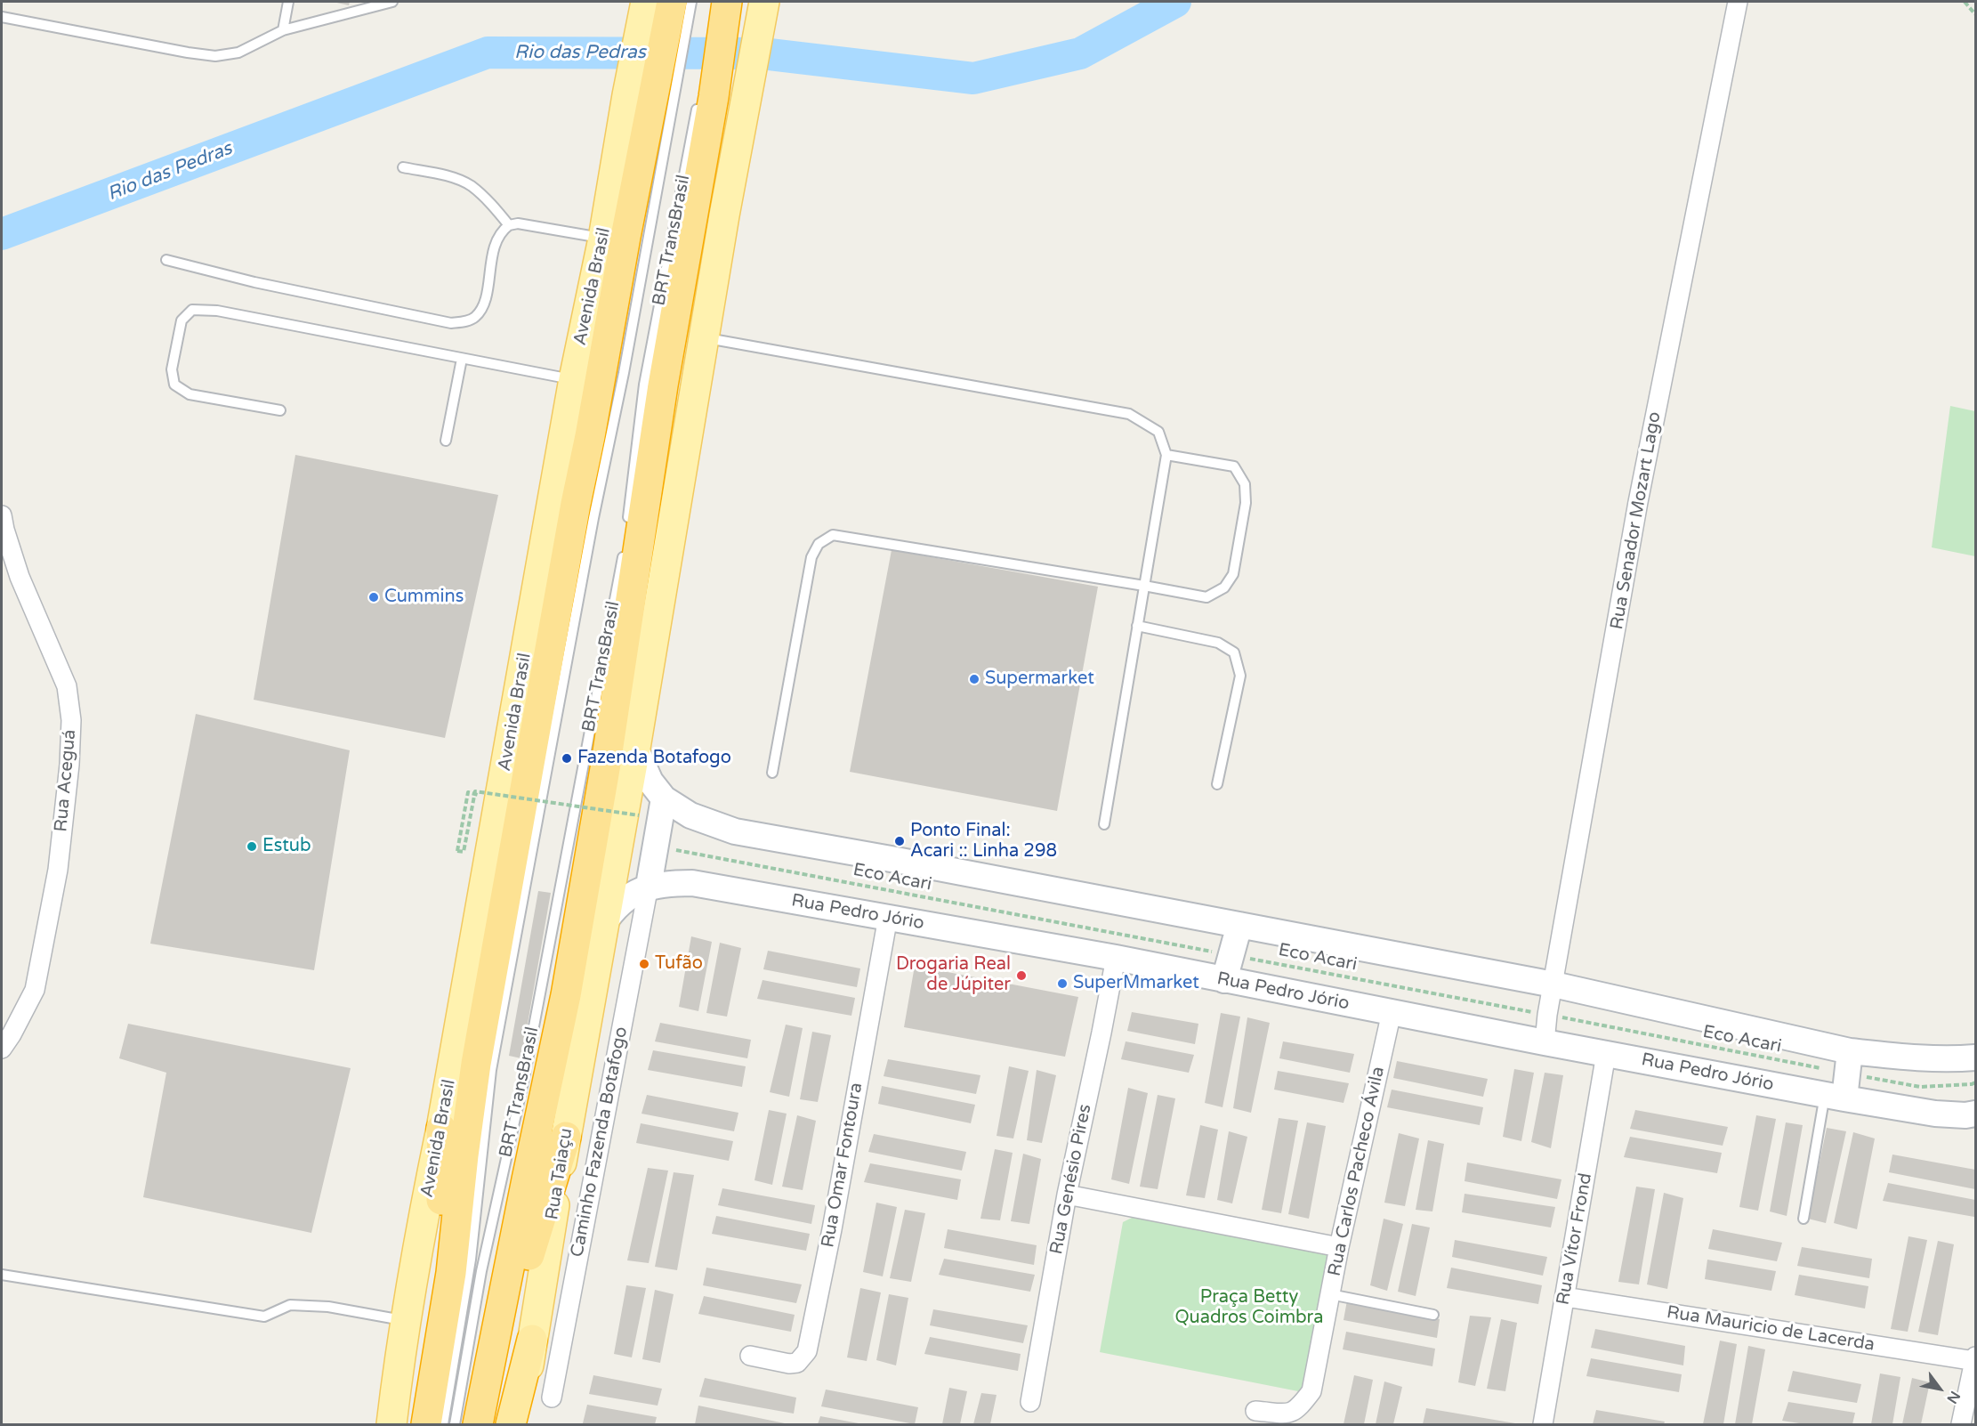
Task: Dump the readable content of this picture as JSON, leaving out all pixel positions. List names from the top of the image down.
{
  "streets": {
    "highway": ["Avenida Brasil"],
    "main road": ["Rua Pedro Jório", "Rua Taiaçu"],
    "street": [
      "Rua Senador Mozart Lago",
      "Rua Aceguá",
      "Caminho Fazenda Botafogo",
      "Rua Omar Fontoura",
      "Rua Carlos Pacheco Ávila",
      "Rua Genésio Pires",
      "Rua Vítor Frond",
      "Rua Mauricio de Lacerda"
    ],
    "lane": ["BRT TransBrasil"],
    "path": ["Eco Acari"]
  },
  "crossings": [
    ["BRT TransBrasil", "Avenida Brasil"],
    ["Rua Senador Mozart Lago", "Eco Acari"],
    ["Rua Senador Mozart Lago", "Rua Pedro Jório"],
    ["Eco Acari", "Rua Pedro Jório"],
    ["Rua Pedro Jório", "Caminho Fazenda Botafogo"],
    ["Rua Pedro Jório", "Rua Omar Fontoura"],
    ["Rua Pedro Jório", "Rua Carlos Pacheco Ávila"],
    ["Rua Pedro Jório", "Rua Taiaçu"],
    ["Rua Pedro Jório", "Rua Genésio Pires"],
    ["Rua Pedro Jório", "Rua Vítor Frond"],
    ["Rua Vítor Frond", "Rua Mauricio de Lacerda"]
  ],
  "water": ["Rio das Pedras"],
  "parks": ["Praça Betty Quadros Coimbra"],
  "places": [
    "Cummins",
    "Supermarket",
    "Fazenda Botafogo",
    "Ponto Final: Acari :: Linha 298",
    "Estub",
    "Tufão",
    "Drogaria Real de Júpiter",
    "SuperMmarket"
  ],
  "north": "bottom right"
}
